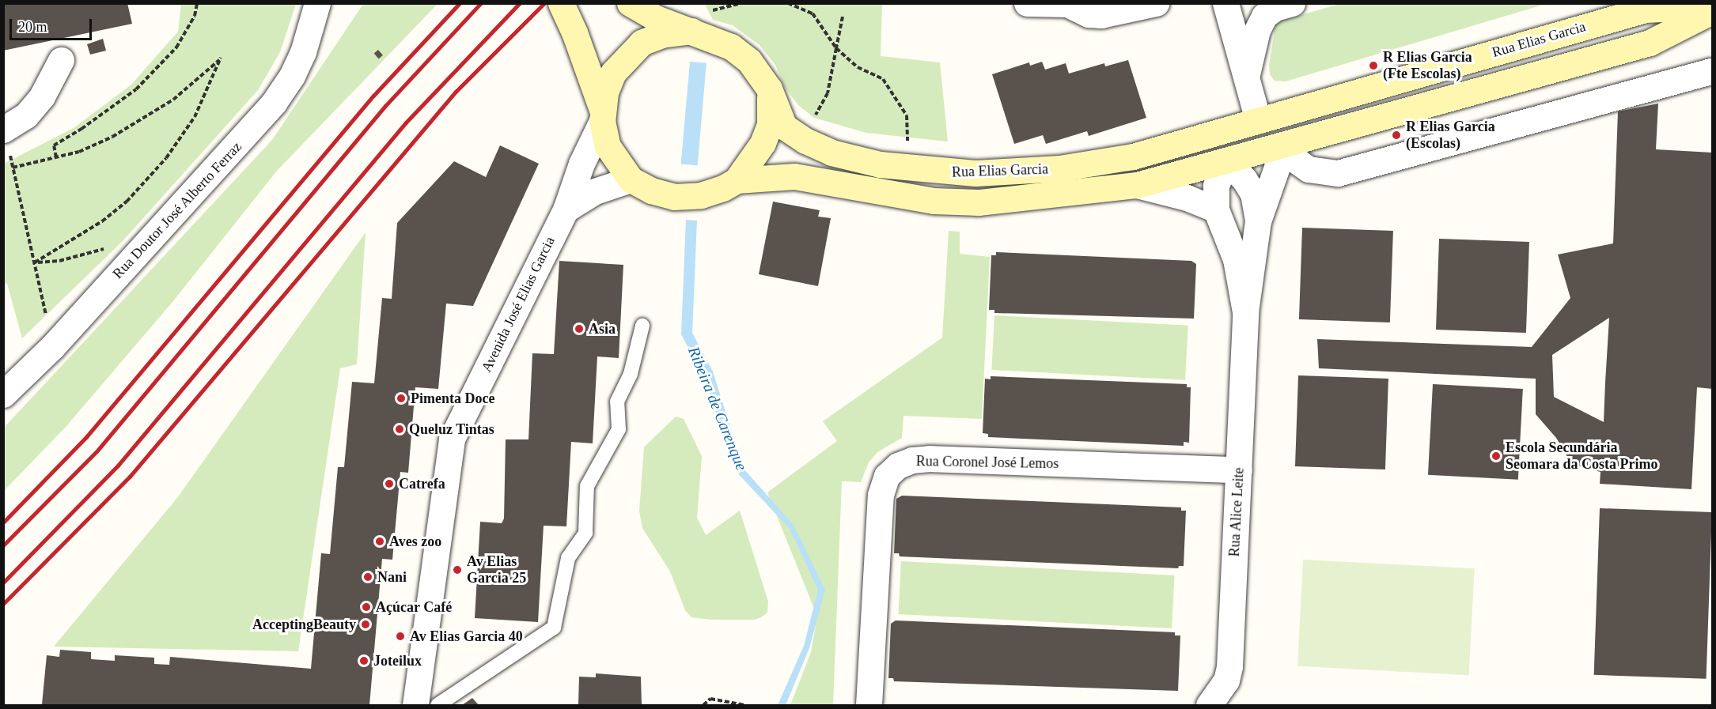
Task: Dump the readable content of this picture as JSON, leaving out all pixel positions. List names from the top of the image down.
{
  "streets": {
    "street": [
      "Rua Elias Garcia",
      "Rua Doutor José Alberto Ferraz",
      "Avenida José Elias Garcia",
      "Rua Coronel José Lemos",
      "Rua Alice Leite"
    ]
  },
  "crossings": [
    ["Rua Elias Garcia", "Avenida José Elias Garcia"],
    ["Rua Elias Garcia", "Rua Alice Leite"],
    ["Rua Coronel José Lemos", "Rua Alice Leite"]
  ],
  "water": ["Ribeira de Carenque"],
  "places": [
    "R Elias Garcia (Fte Escolas)",
    "R Elias Garcia (Escolas)",
    "Asia",
    "Pimenta Doce",
    "Queluz Tintas",
    "Escola Secundária Seomara da Costa Primo",
    "Catrefa",
    "Aves zoo",
    "Av Elias Garcia 25",
    "Nani",
    "Açúcar Café",
    "AcceptingBeauty",
    "Av Elias Garcia 40",
    "Joteilux"
  ],
  "scale_bar": "20 m"
}
